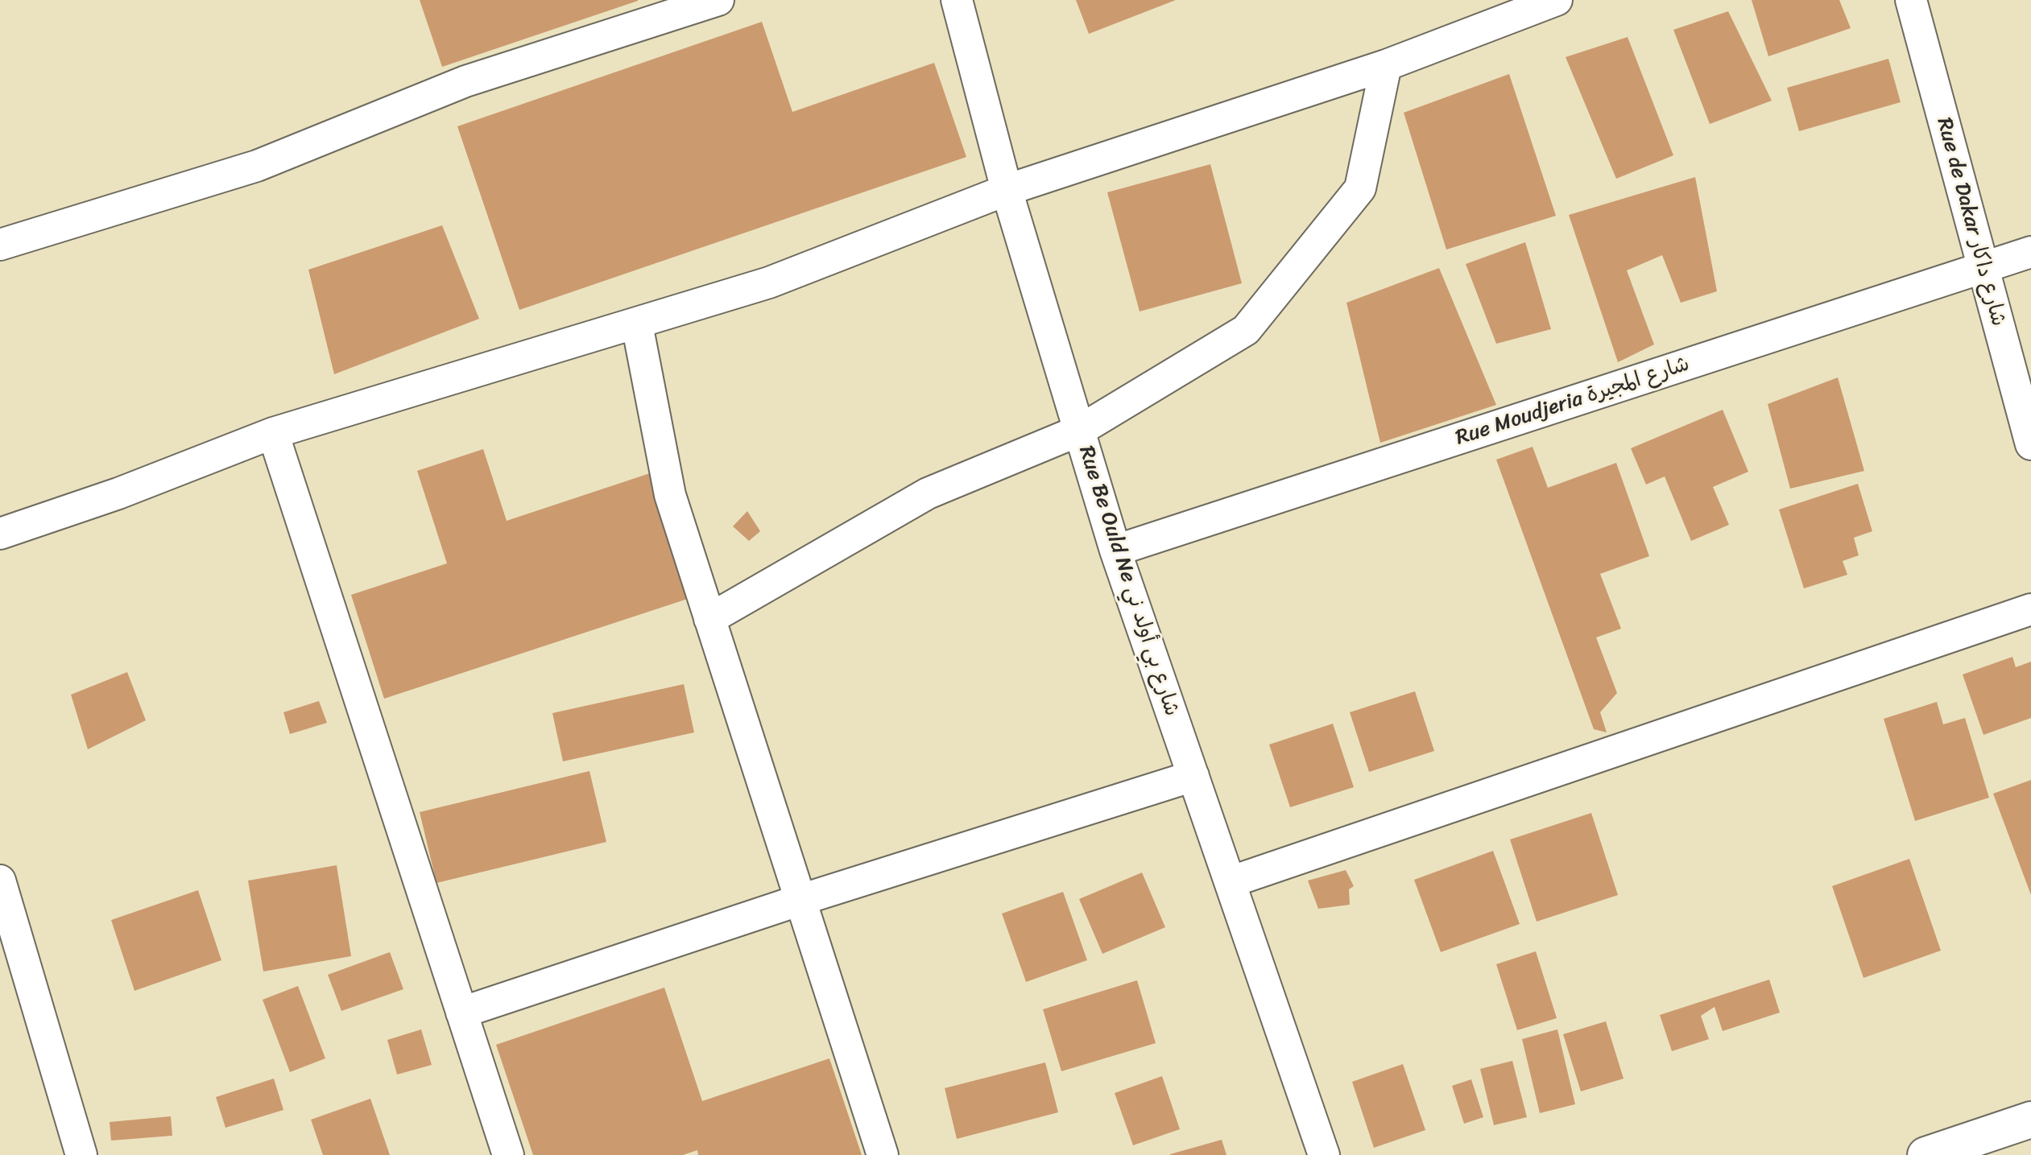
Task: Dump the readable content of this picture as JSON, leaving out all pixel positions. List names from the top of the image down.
{
  "streets": {
    "street": ["Rue de Dakar شارع داكار", "Rue Moudjeria شارع المجيرة", "Rue Be Ould Ne شارع بي أولد ني"]
  },
  "crossings": [
    ["Rue de Dakar شارع داكار", "Rue Moudjeria شارع المجيرة"],
    ["Rue Moudjeria شارع المجيرة", "Rue Be Ould Ne شارع بي أولد ني"]
  ]
}
